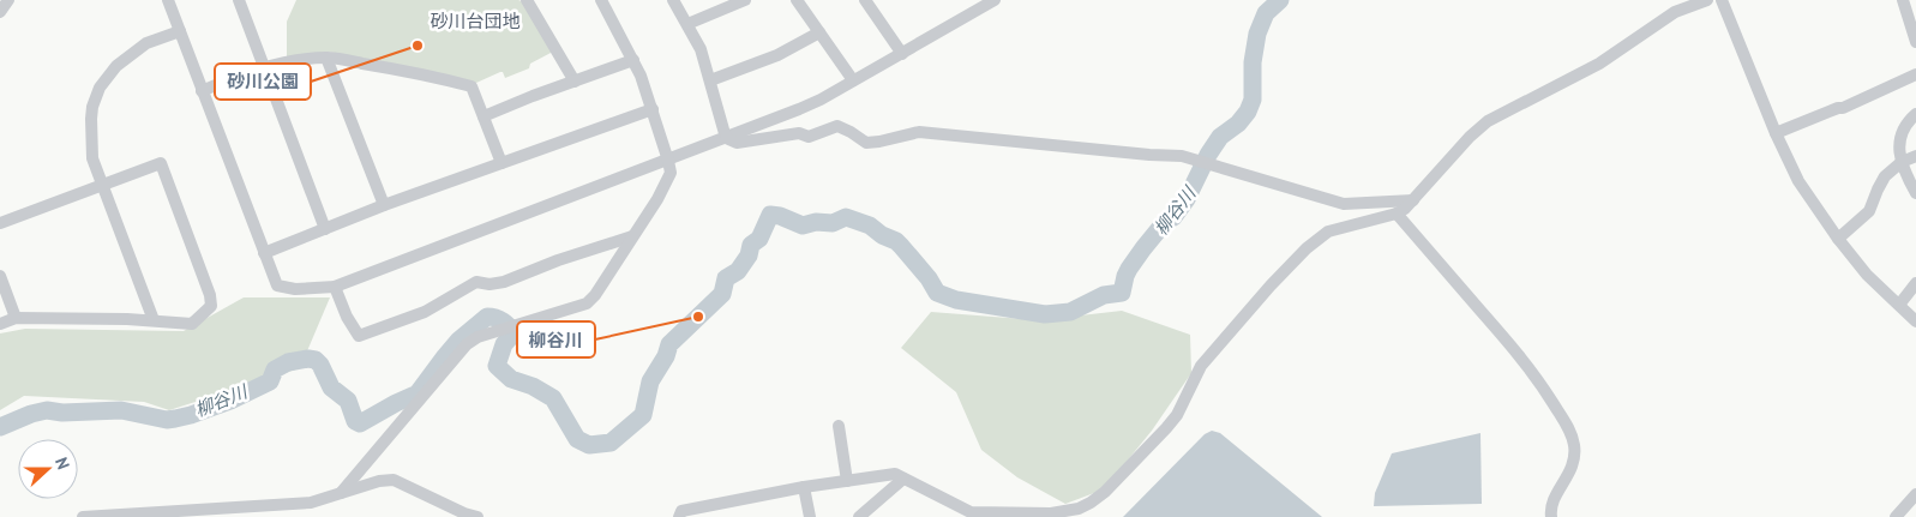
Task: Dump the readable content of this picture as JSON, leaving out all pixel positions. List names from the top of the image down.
{
  "districts": ["砂川台団地"],
  "water": ["柳谷川"],
  "places": ["砂川公園", "柳谷川"],
  "north": "right"
}
